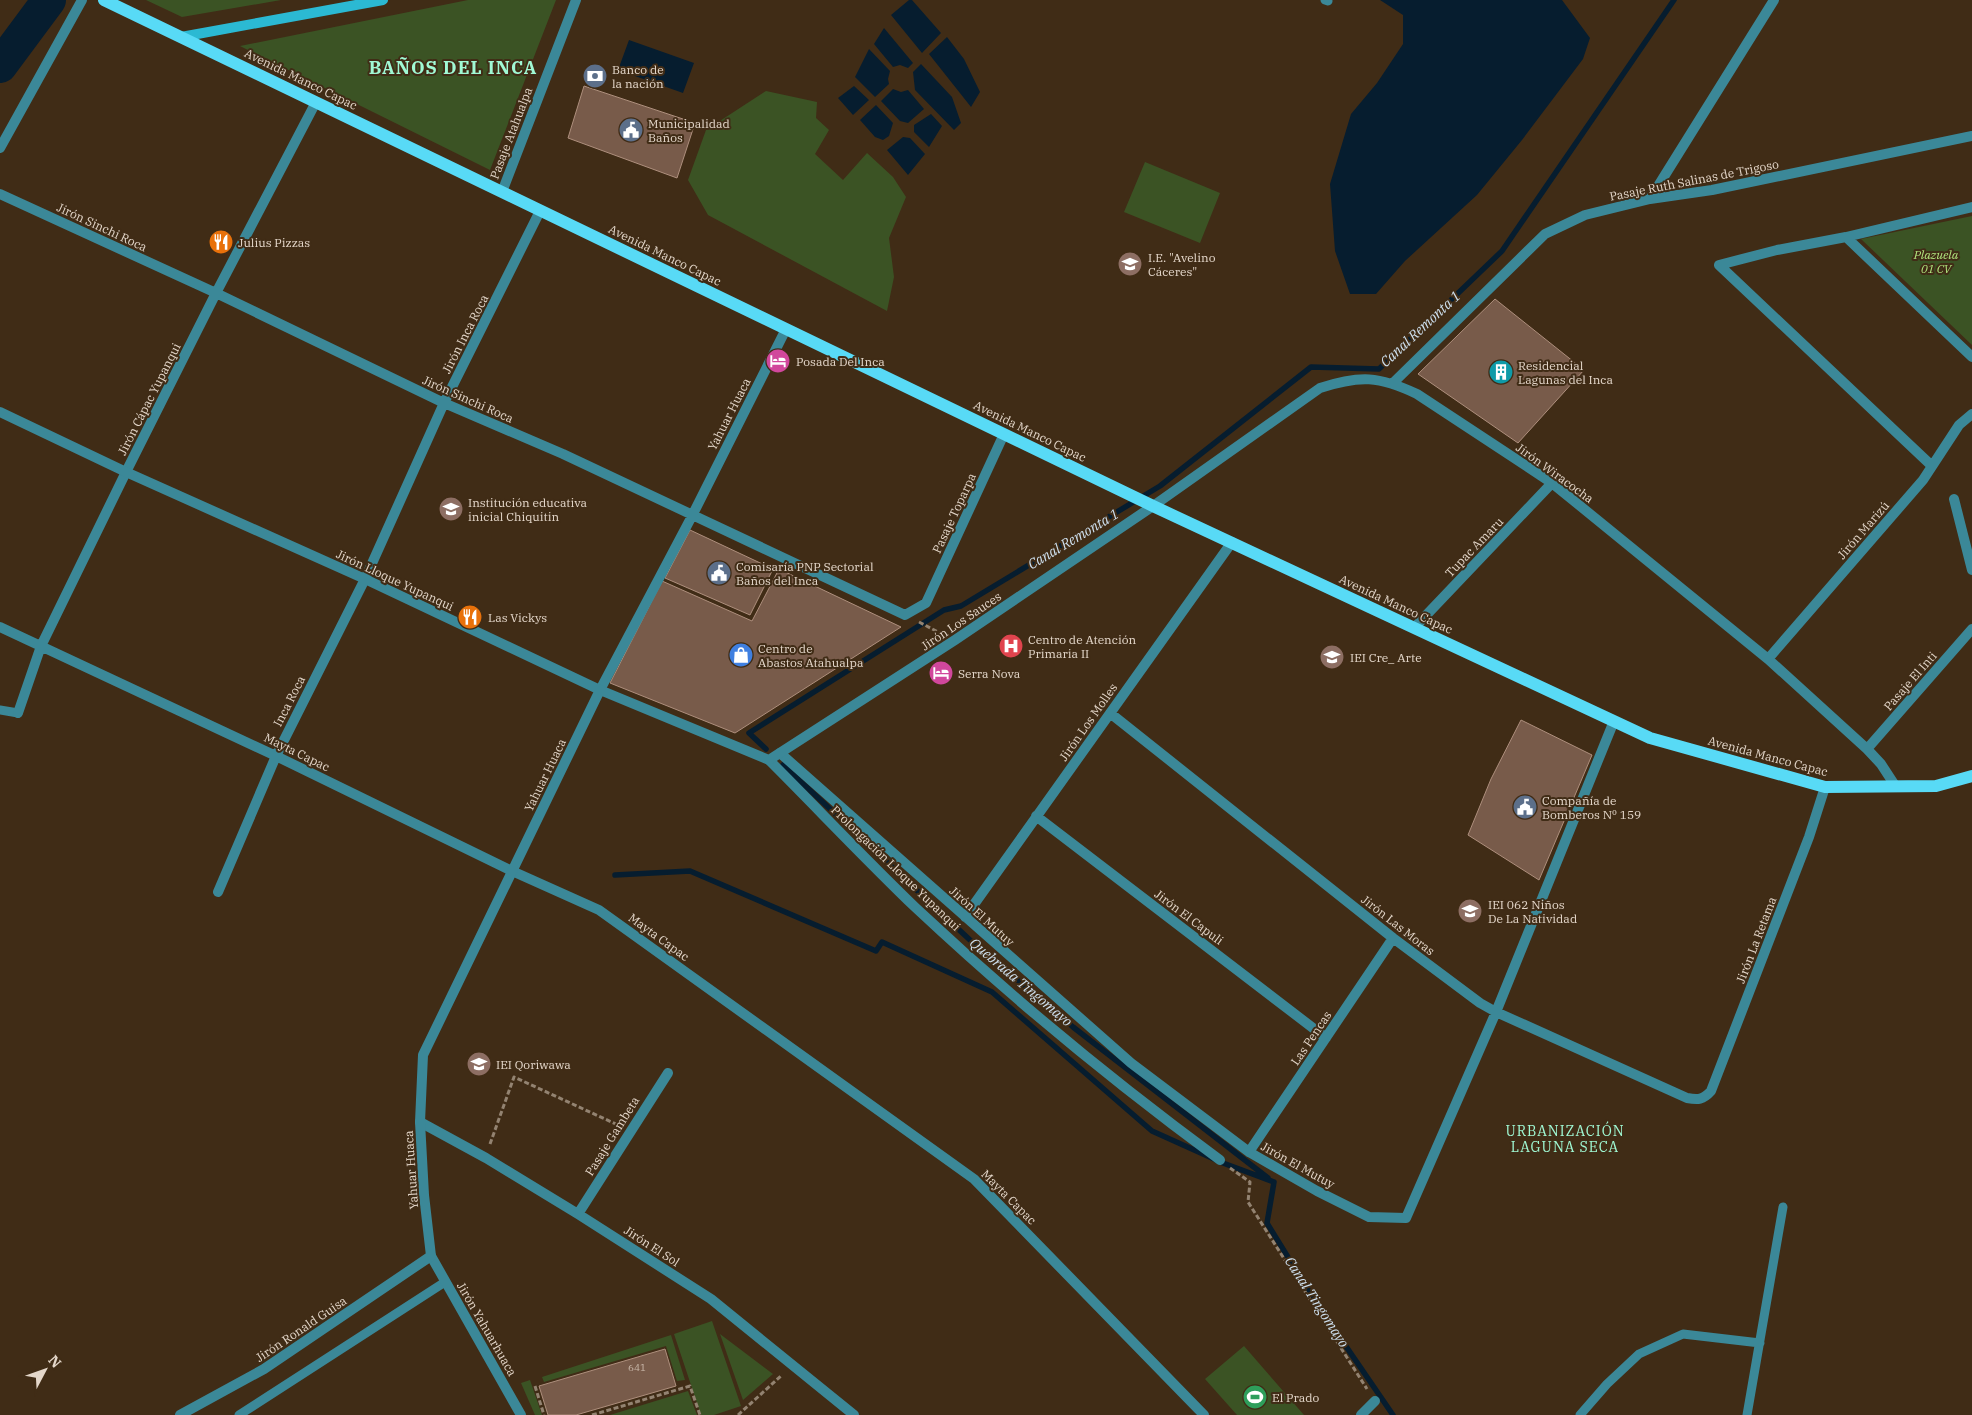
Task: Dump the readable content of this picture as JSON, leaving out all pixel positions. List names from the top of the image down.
{
  "streets": {
    "main road": ["Avenida Manco Capac"],
    "street": [
      "Pasaje Atahualpa",
      "Pasaje Ruth Salinas de Trigoso",
      "Jirón Sinchi Roca",
      "Jirón Inca Roca",
      "Jirón Cápac Yupanqui",
      "Yahuar Huaca",
      "Jirón Wiracocha",
      "Pasaje Toparpa",
      "Jirón Marizú",
      "Tupac Amaru",
      "Jirón Lloque Yupanqui",
      "Jirón Los Sauces",
      "Pasaje El Inti",
      "Inca Roca",
      "Jirón Los Molles",
      "Mayta Capac",
      "Prolongación Lloque Yupanqui",
      "Jirón El Mutuy",
      "Jirón El Capuli",
      "Jirón Las Moras",
      "Jirón La Retama",
      "Las Pencas",
      "Pasaje Gambeta",
      "Jirón El Sol",
      "Jirón Ronald Guisa",
      "Jirón Yahuarhuaca"
    ]
  },
  "crossings": [
    ["Avenida Manco Capac", "Pasaje Atahualpa"],
    ["Avenida Manco Capac", "Jirón Inca Roca"],
    ["Avenida Manco Capac", "Jirón Cápac Yupanqui"],
    ["Avenida Manco Capac", "Yahuar Huaca"],
    ["Avenida Manco Capac", "Jirón Wiracocha"],
    ["Avenida Manco Capac", "Pasaje Toparpa"],
    ["Avenida Manco Capac", "Tupac Amaru"],
    ["Avenida Manco Capac", "Jirón Los Sauces"],
    ["Avenida Manco Capac", "Jirón Los Molles"],
    ["Avenida Manco Capac", "Jirón El Mutuy"],
    ["Avenida Manco Capac", "Jirón La Retama"],
    ["Pasaje Ruth Salinas de Trigoso", "Jirón Wiracocha"],
    ["Jirón Sinchi Roca", "Jirón Inca Roca"],
    ["Jirón Sinchi Roca", "Jirón Cápac Yupanqui"],
    ["Jirón Sinchi Roca", "Yahuar Huaca"],
    ["Jirón Sinchi Roca", "Pasaje Toparpa"],
    ["Jirón Inca Roca", "Jirón Lloque Yupanqui"],
    ["Jirón Inca Roca", "Inca Roca"],
    ["Jirón Cápac Yupanqui", "Jirón Lloque Yupanqui"],
    ["Jirón Cápac Yupanqui", "Mayta Capac"],
    ["Yahuar Huaca", "Jirón Lloque Yupanqui"],
    ["Yahuar Huaca", "Mayta Capac"],
    ["Yahuar Huaca", "Jirón El Sol"],
    ["Yahuar Huaca", "Jirón Ronald Guisa"],
    ["Yahuar Huaca", "Jirón Yahuarhuaca"],
    ["Jirón Wiracocha", "Jirón Marizú"],
    ["Jirón Wiracocha", "Tupac Amaru"],
    ["Jirón Wiracocha", "Jirón Los Sauces"],
    ["Jirón Wiracocha", "Pasaje El Inti"],
    ["Jirón Lloque Yupanqui", "Inca Roca"],
    ["Jirón Lloque Yupanqui", "Prolongación Lloque Yupanqui"],
    ["Jirón Los Sauces", "Jirón El Mutuy"],
    ["Inca Roca", "Mayta Capac"],
    ["Jirón Los Molles", "Jirón El Mutuy"],
    ["Jirón Los Molles", "Jirón El Capuli"],
    ["Jirón Los Molles", "Jirón Las Moras"],
    ["Jirón El Mutuy", "Jirón Las Moras"],
    ["Jirón El Mutuy", "Las Pencas"],
    ["Jirón El Capuli", "Las Pencas"],
    ["Jirón Las Moras", "Jirón La Retama"],
    ["Jirón Las Moras", "Las Pencas"],
    ["Pasaje Gambeta", "Jirón El Sol"],
    ["Jirón Ronald Guisa", "Jirón Yahuarhuaca"]
  ],
  "districts": ["BAÑOS DEL INCA", "URBANIZACIÓN LAGUNA SECA"],
  "water": ["Canal Remonta 1", "Quebrada Tingomayo", "Canal Tingomayo"],
  "parks": ["Plazuela 01 CV"],
  "places": {
    "bank": ["Banco de la nación"],
    "public building": ["Municipalidad Baños", "Comisaría PNP Sectorial Baños del Inca", "Compañía de Bomberos Nº 159"],
    "restaurant": ["Julius Pizzas", "Las Vickys"],
    "school or university": [
      "I.E. \"Avelino Cáceres\"",
      "Institución educativa inicial Chiquitin",
      "IEI Cre_ Arte",
      "IEI 062 Niños De La Natividad",
      "IEI Qoriwawa"
    ],
    "hotel": ["Posada Del Inca", "Serra Nova"],
    "building": ["Residencial Lagunas del Inca"],
    "hospital": ["Centro de Atención Primaria II"],
    "shop": ["Centro de Abastos Atahualpa"],
    "sports": ["El Prado"]
  },
  "house_numbers": ["641"],
  "north": "top right"
}
